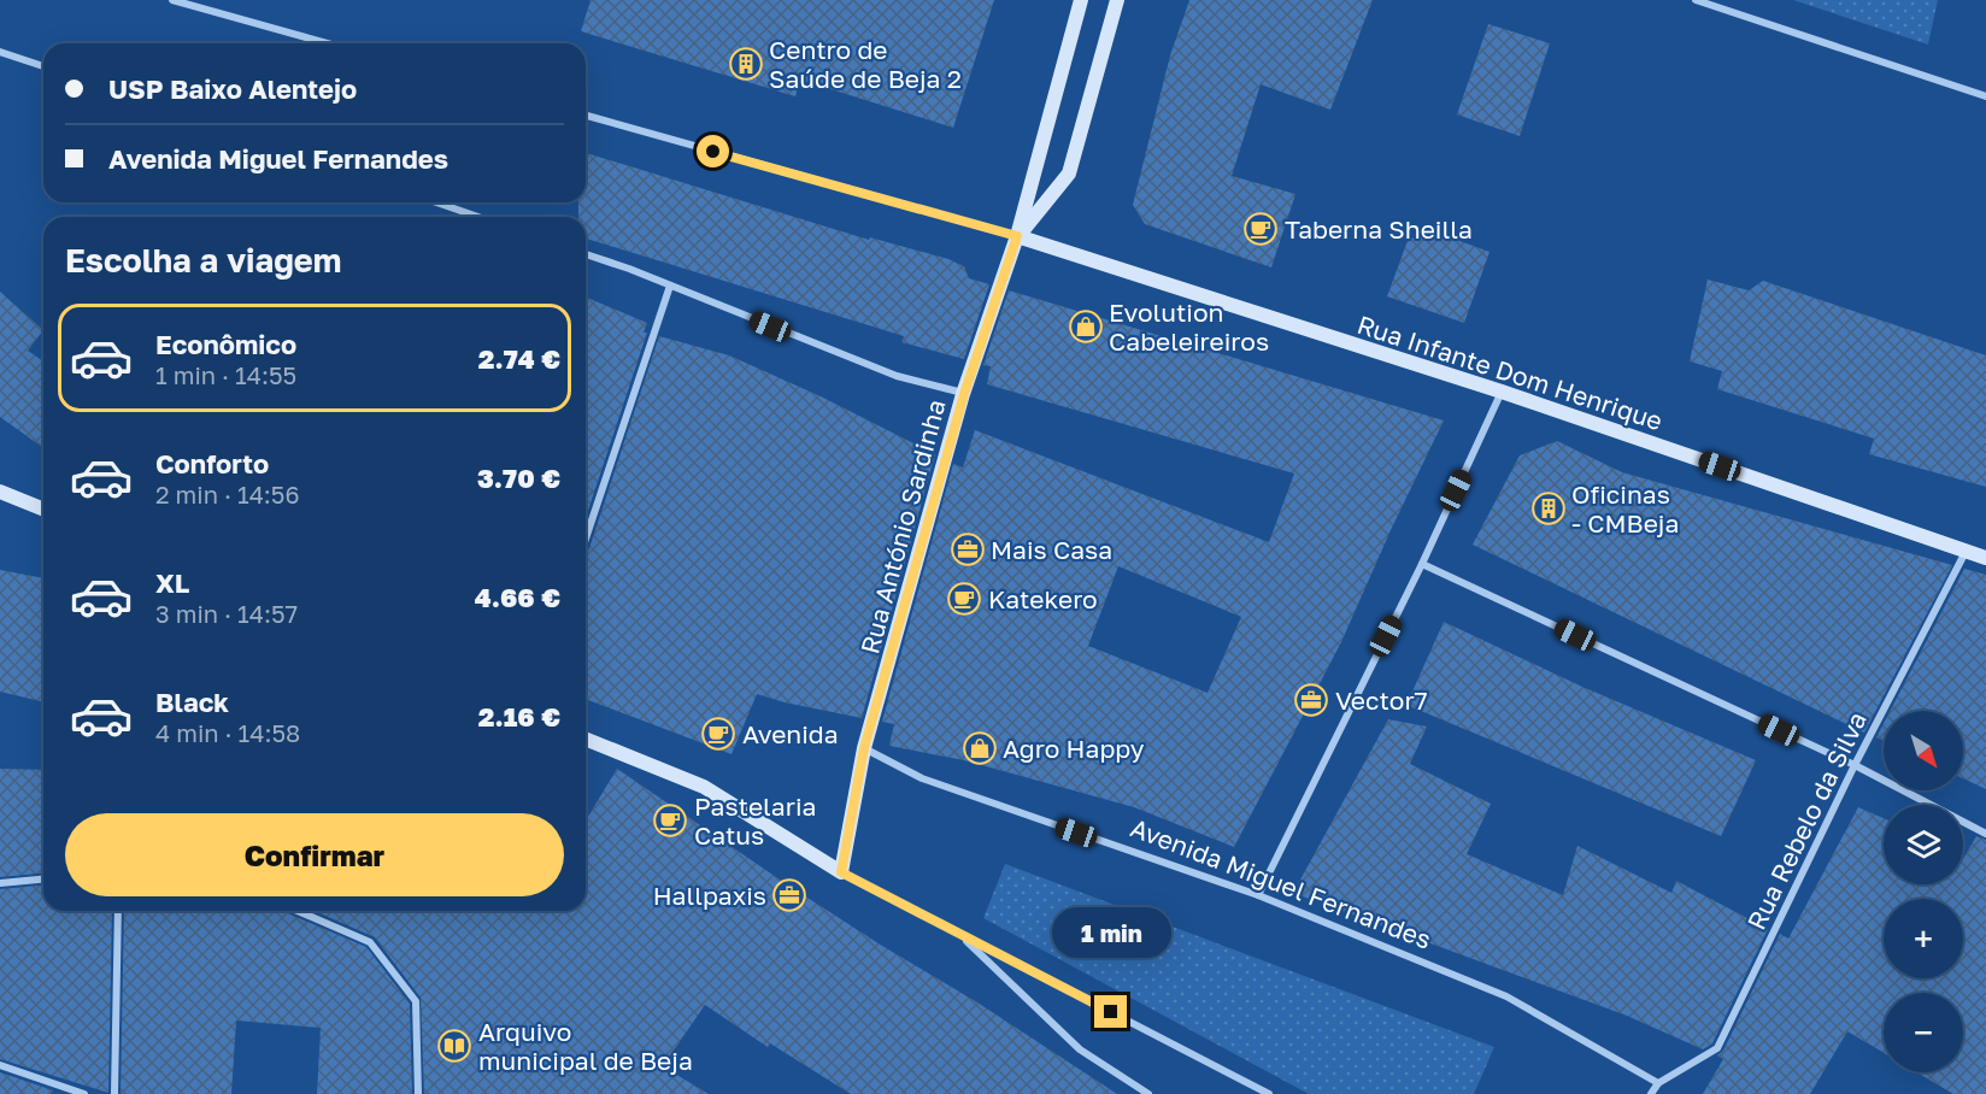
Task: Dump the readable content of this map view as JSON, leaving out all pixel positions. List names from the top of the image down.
{
  "streets": {
    "main road": ["Rua Infante Dom Henrique", "Rua António Sardinha"],
    "street": ["Rua Rebelo da Silva", "Avenida Miguel Fernandes"]
  },
  "crossings": [
    ["Rua Infante Dom Henrique", "Rua António Sardinha"],
    ["Rua Infante Dom Henrique", "Rua Rebelo da Silva"],
    ["Rua António Sardinha", "Avenida Miguel Fernandes"],
    ["Rua Rebelo da Silva", "Avenida Miguel Fernandes"]
  ],
  "places": {
    "building": ["Centro de Saúde de Beja 2", "Oficinas - CMBeja"],
    "cafe": [
      "Taberna Sheilla",
      "Katekero",
      "Avenida",
      "Pastelaria Catus"
    ],
    "shop": ["Evolution Cabeleireiros", "Agro Happy"],
    "office": ["Mais Casa", "Vector7", "Hallpaxis"],
    "library": ["Arquivo municipal de Beja"]
  },
  "north": "bottom right",
  "page": {
    "banner": ["USP Baixo Alentejo", "Avenida Miguel Fernandes"],
    "heading": "Escolha a viagem",
    "list": [
      {
        "name": "Econômico",
        "note": "1 min · 14:55",
        "value": "2.74 €"
      },
      {
        "name": "Conforto",
        "note": "2 min · 14:56",
        "value": "3.70 €"
      },
      {
        "name": "XL",
        "note": "3 min · 14:57",
        "value": "4.66 €"
      },
      {
        "name": "Black",
        "note": "4 min · 14:58",
        "value": "2.16 €"
      }
    ],
    "map_buttons": ["+", "−"],
    "buttons": "Confirmar",
    "bubble": "1 min"
  }
}
